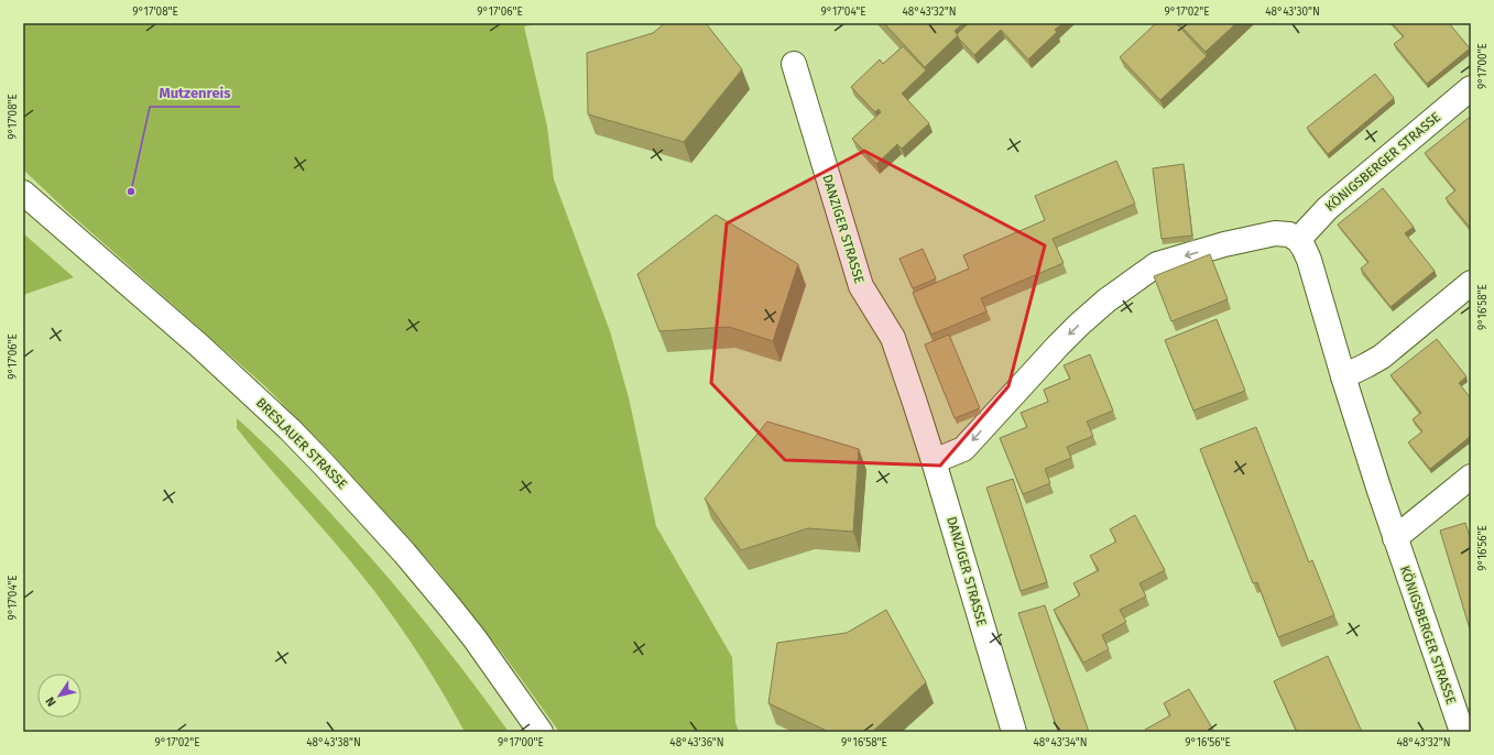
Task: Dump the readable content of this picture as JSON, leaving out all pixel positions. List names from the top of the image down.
{
  "streets": {
    "street": ["KÖNIGSBERGER STRASSE", "DANZIGER STRASSE", "BRESLAUER STRASSE"]
  },
  "places": ["Mutzenreis"],
  "north": "bottom left",
  "coordinates": [
    "9°17'08\"E",
    "9°17'06\"E",
    "9°17'04\"E",
    "48°43'32\"N",
    "9°17'02\"E",
    "48°43'30\"N",
    "9°17'00\"E",
    "9°16'58\"E",
    "9°16'56\"E",
    "48°43'38\"N",
    "48°43'36\"N",
    "48°43'34\"N"
  ]
}
